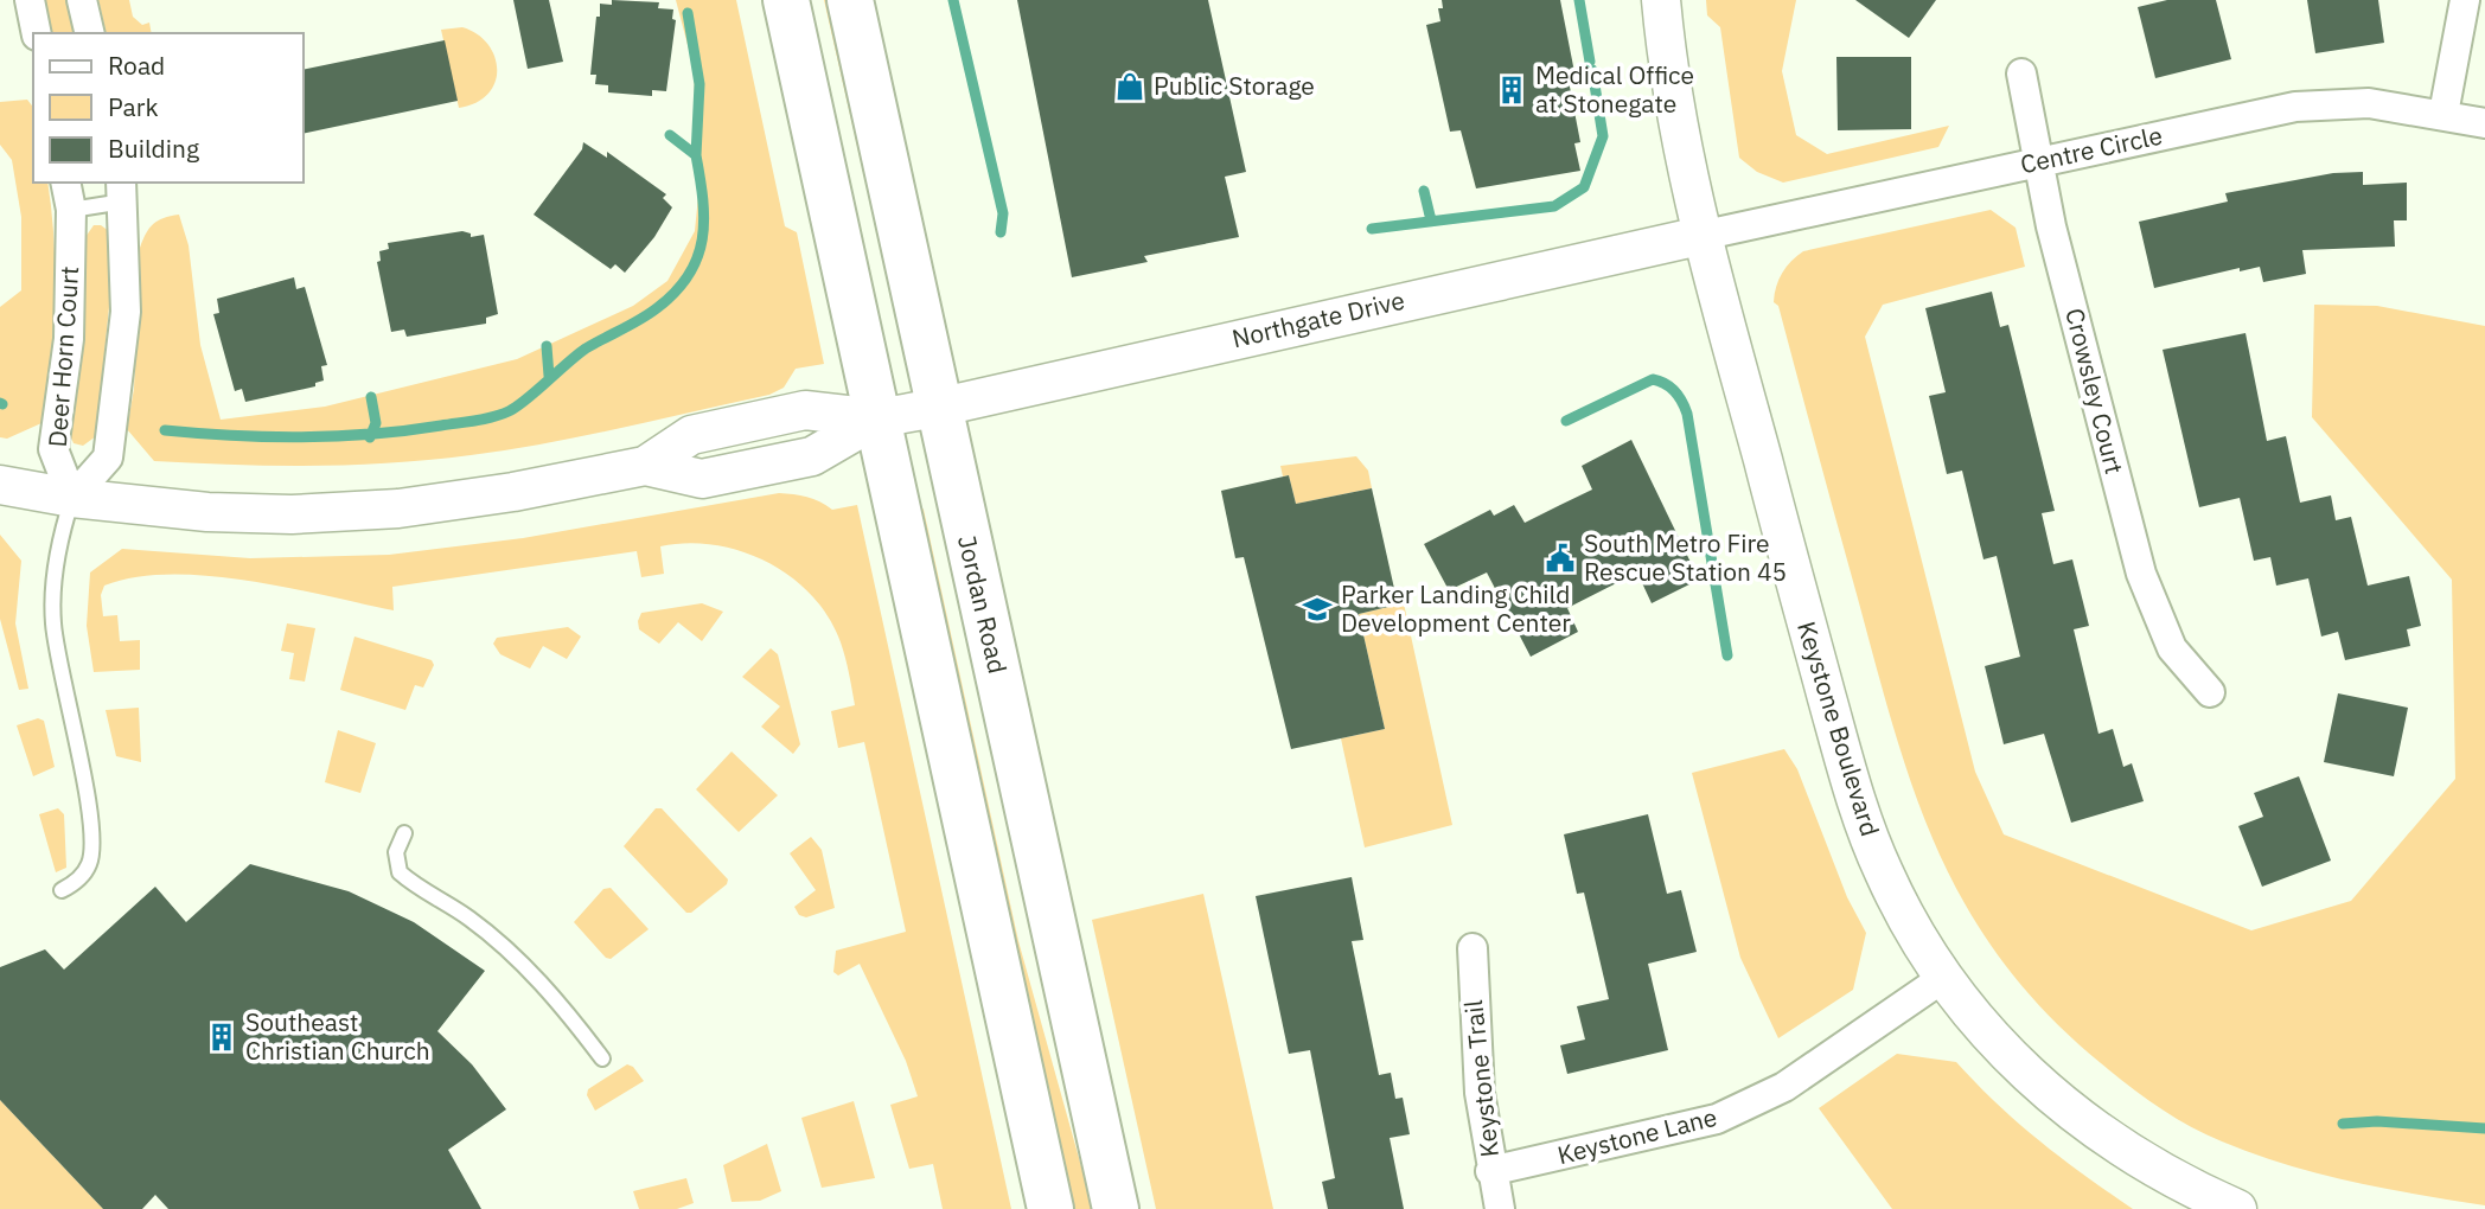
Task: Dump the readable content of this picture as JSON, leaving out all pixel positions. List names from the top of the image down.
{
  "streets": {
    "main road": ["Jordan Road"],
    "street": [
      "Centre Circle",
      "Northgate Drive",
      "Deer Horn Court",
      "Crowsley Court",
      "Keystone Boulevard",
      "Keystone Trail",
      "Keystone Lane"
    ]
  },
  "crossings": [
    ["Centre Circle", "Northgate Drive"],
    ["Centre Circle", "Crowsley Court"],
    ["Centre Circle", "Keystone Boulevard"],
    ["Northgate Drive", "Deer Horn Court"],
    ["Northgate Drive", "Jordan Road"],
    ["Northgate Drive", "Keystone Boulevard"],
    ["Keystone Boulevard", "Keystone Lane"],
    ["Keystone Trail", "Keystone Lane"]
  ],
  "places": {
    "shop": ["Public Storage"],
    "building": ["Medical Office at Stonegate", "Southeast Christian Church"],
    "public building": ["South Metro Fire Rescue Station 45"],
    "school or university": ["Parker Landing Child Development Center"]
  },
  "legend": ["Road", "Park", "Building"]
}
